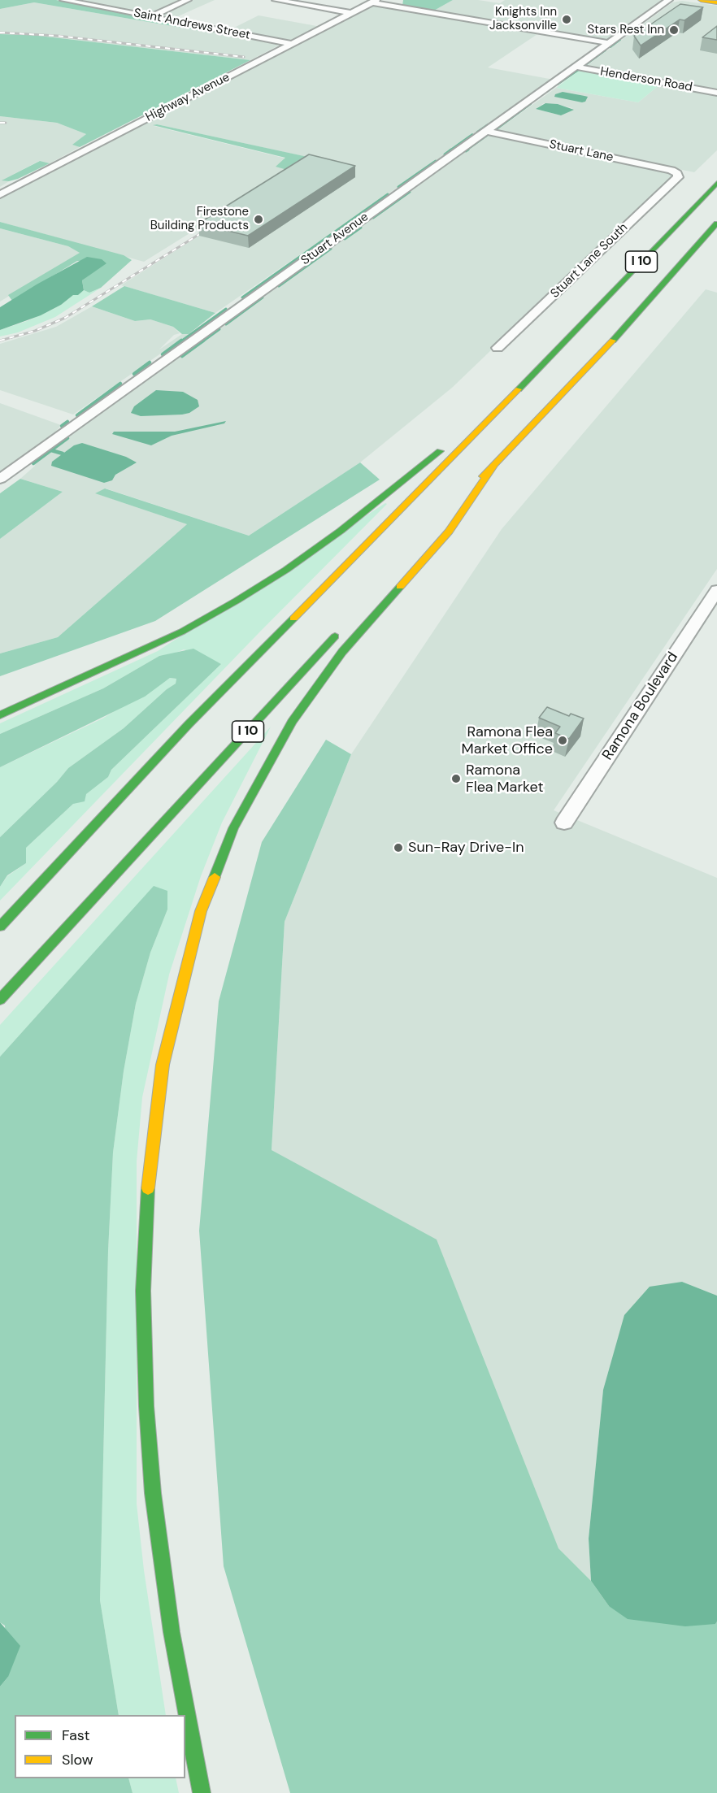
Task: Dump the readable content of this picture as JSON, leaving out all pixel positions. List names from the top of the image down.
{
  "streets": {
    "main road": ["I 10"],
    "street": [
      "Saint Andrews Street",
      "Henderson Road",
      "Highway Avenue",
      "Stuart Lane",
      "Stuart Avenue",
      "Stuart Lane South",
      "Ramona Boulevard"
    ]
  },
  "crossings": [
    ["Saint Andrews Street", "Highway Avenue"],
    ["Henderson Road", "Stuart Avenue"],
    ["Stuart Lane", "Stuart Avenue"],
    ["Stuart Lane", "Stuart Lane South"]
  ],
  "places": [
    "Knights Inn Jacksonville",
    "Stars Rest Inn",
    "Firestone Building Products",
    "Ramona Flea Market Office",
    "Ramona Flea Market",
    "Sun-Ray Drive-In"
  ],
  "legend": ["Fast", "Slow"]
}
